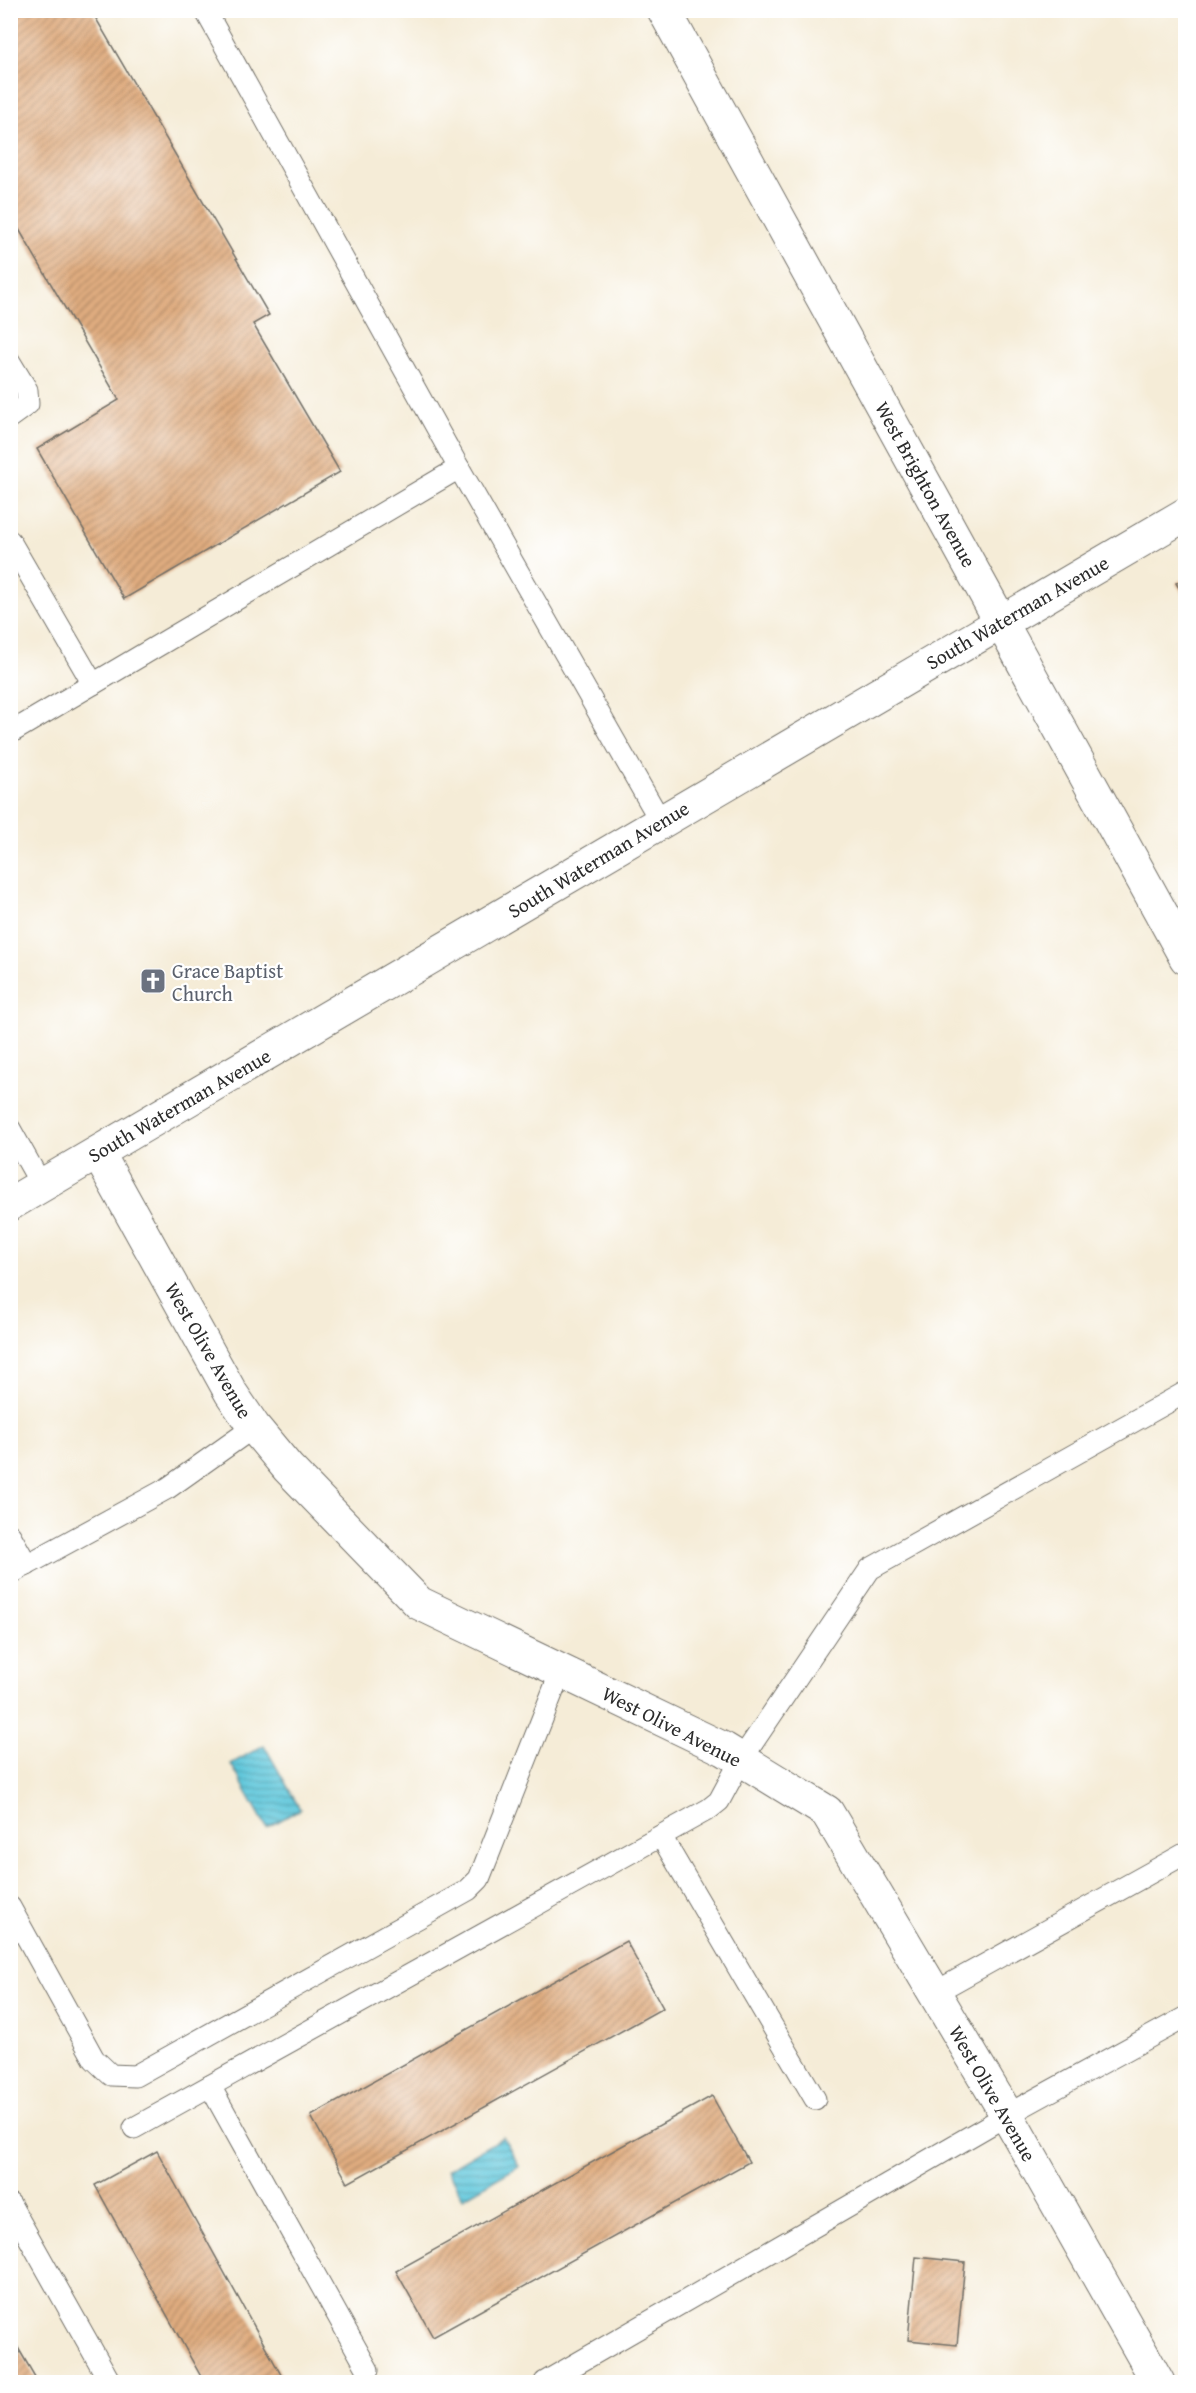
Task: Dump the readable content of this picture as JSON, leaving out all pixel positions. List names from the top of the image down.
{
  "streets": {
    "street": ["West Brighton Avenue", "South Waterman Avenue", "West Olive Avenue"]
  },
  "crossings": [
    ["West Brighton Avenue", "South Waterman Avenue"],
    ["South Waterman Avenue", "West Olive Avenue"]
  ],
  "places": {
    "church": ["Grace Baptist Church"]
  }
}
